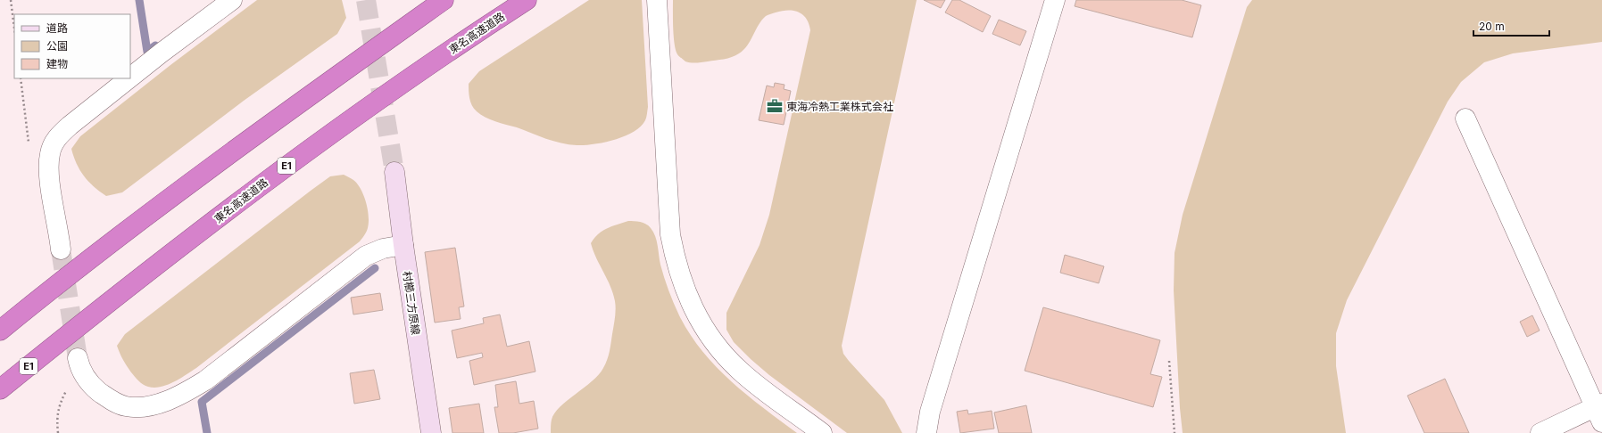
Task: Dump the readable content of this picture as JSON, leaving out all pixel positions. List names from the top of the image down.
{
  "streets": {
    "highway": ["東名高速道路", "E1"],
    "main road": ["村櫛三方原線"]
  },
  "places": {
    "office": ["東海冷熱工業株式会社"]
  },
  "legend": ["道路", "公園", "建物"],
  "scale_bar": "20 m"
}
